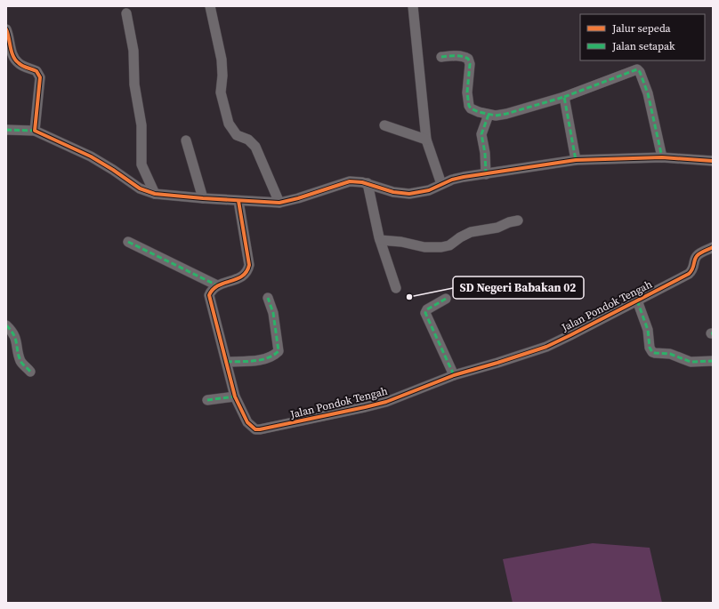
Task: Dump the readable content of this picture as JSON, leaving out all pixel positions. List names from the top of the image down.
{
  "streets": {
    "street": ["Jalan Pondok Tengah"]
  },
  "places": ["SD Negeri Babakan 02"],
  "legend": ["Jalur sepeda", "Jalan setapak"]
}
